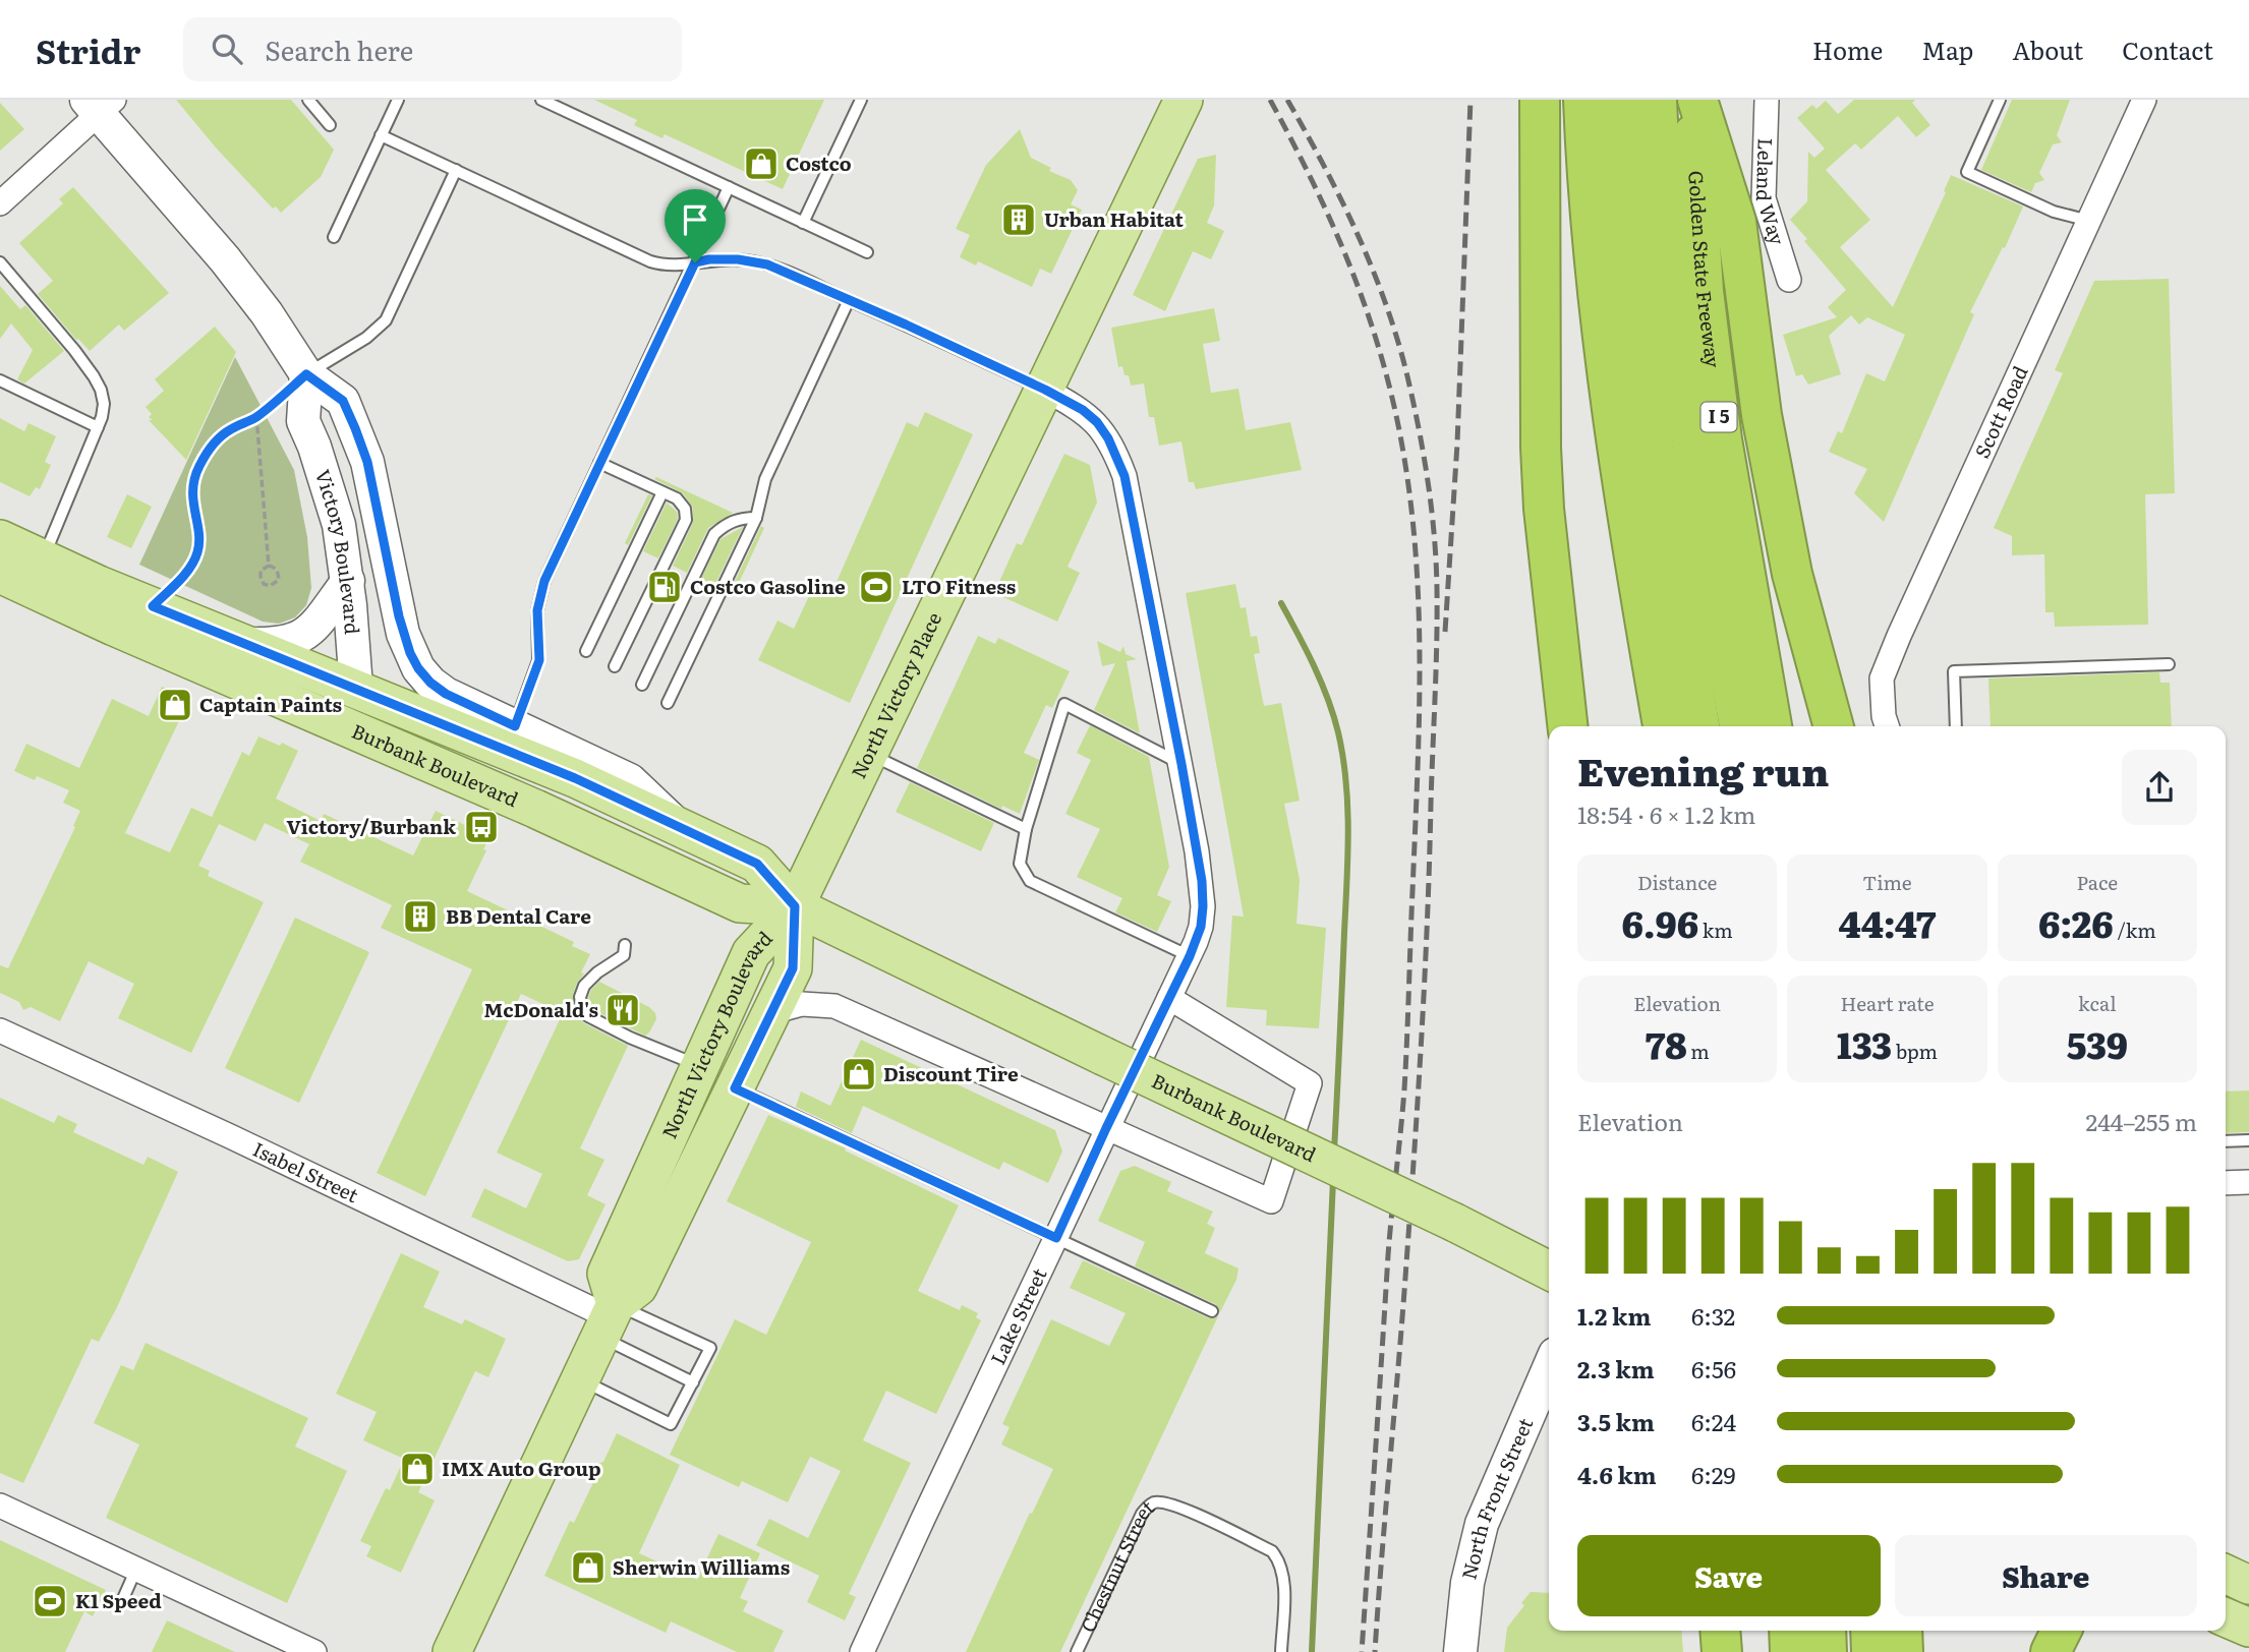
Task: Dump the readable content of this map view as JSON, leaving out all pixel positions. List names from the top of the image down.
{
  "streets": {
    "highway": ["Golden State Freeway", "I 5"],
    "main road": [
      "Victory Boulevard",
      "North Victory Place",
      "Burbank Boulevard",
      "North Victory Boulevard",
      "North Front Street"
    ],
    "street": [
      "Leland Way",
      "Scott Road",
      "Isabel Street",
      "Lake Street"
    ],
    "lane": ["Chestnut Street"]
  },
  "crossings": [
    ["Victory Boulevard", "Burbank Boulevard"],
    ["North Victory Place", "Burbank Boulevard"],
    ["North Victory Place", "North Victory Boulevard"],
    ["North Victory Place", "Lake Street"],
    ["Burbank Boulevard", "North Victory Boulevard"],
    ["North Victory Boulevard", "Isabel Street"]
  ],
  "places": {
    "shop": [
      "Costco",
      "Captain Paints",
      "Discount Tire",
      "IMX Auto Group",
      "Sherwin Williams"
    ],
    "building": ["Urban Habitat", "BB Dental Care"],
    "fuel station": ["Costco Gasoline"],
    "sports": ["LTO Fitness", "K1 Speed"],
    "bus stop": ["Victory/Burbank"],
    "restaurant": ["McDonald's"]
  },
  "page": {
    "header": "Stridr",
    "search": "Search here",
    "nav": [
      "Home",
      "Map",
      "About",
      "Contact"
    ],
    "heading": ["Evening run", "18:54 · 6 × 1.2 km"],
    "stats": [
      ["Distance", "6.96 km"],
      ["Time", "44:47"],
      ["Pace", "6:26 /km"],
      ["Elevation", "78 m"],
      ["Heart rate", "133 bpm"],
      ["kcal", "539"]
    ],
    "chart": ["Elevation", "244–255 m"],
    "list": [
      {
        "name": "1.2 km",
        "note": "6:32"
      },
      {
        "name": "2.3 km",
        "note": "6:56"
      },
      {
        "name": "3.5 km",
        "note": "6:24"
      },
      {
        "name": "4.6 km",
        "note": "6:29"
      }
    ],
    "buttons": ["Save", "Share"]
  }
}
